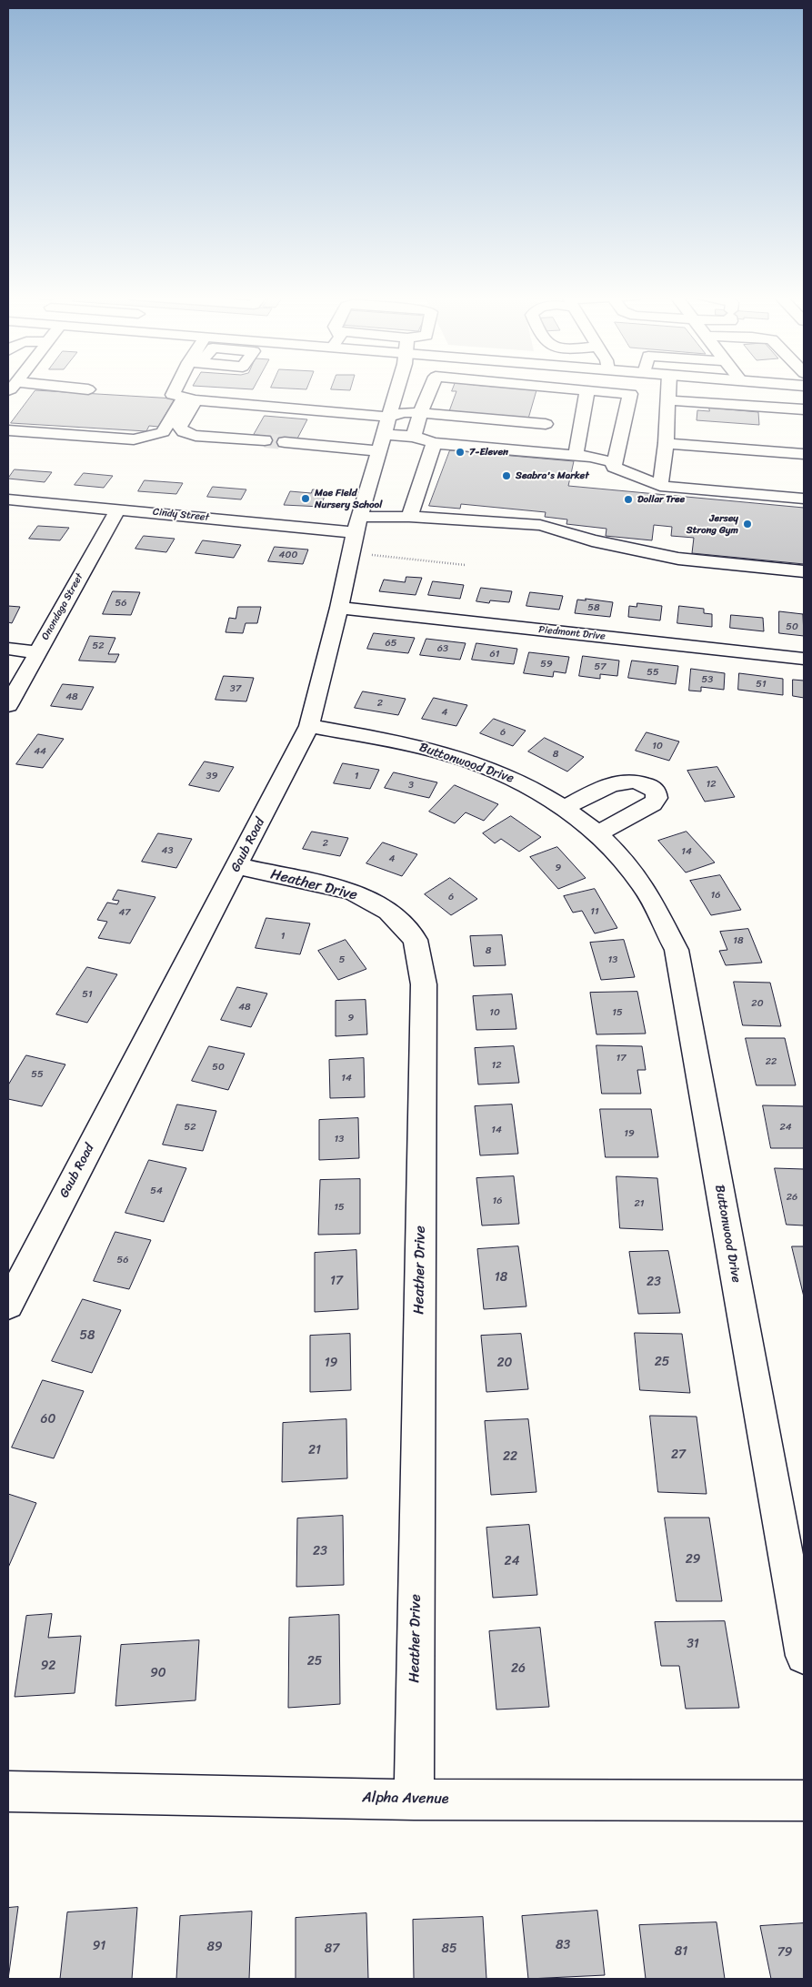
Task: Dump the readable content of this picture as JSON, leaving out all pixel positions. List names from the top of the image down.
{
  "streets": {
    "street": [
      "Cindy Street",
      "Onondaga Street",
      "Piedmont Drive",
      "Buttonwood Drive",
      "Gaub Road",
      "Heather Drive",
      "Alpha Avenue"
    ]
  },
  "crossings": [
    ["Cindy Street", "Onondaga Street"],
    ["Cindy Street", "Gaub Road"],
    ["Piedmont Drive", "Gaub Road"],
    ["Buttonwood Drive", "Gaub Road"],
    ["Gaub Road", "Heather Drive"],
    ["Heather Drive", "Alpha Avenue"]
  ],
  "places": [
    "7-Eleven",
    "Seabra's Market",
    "Mae Field Nursery School",
    "Dollar Tree",
    "Jersey Strong Gym"
  ],
  "house_numbers": [
    "400",
    "56",
    "58",
    "50",
    "65",
    "52",
    "63",
    "61",
    "59",
    "57",
    "55",
    "53",
    "51",
    "37",
    "48",
    "2",
    "4",
    "6",
    "10",
    "44",
    "8",
    "39",
    "1",
    "12",
    "3",
    "2",
    "43",
    "14",
    "4",
    "9",
    "16",
    "6",
    "11",
    "47",
    "1",
    "18",
    "8",
    "5",
    "13",
    "51",
    "20",
    "48",
    "10",
    "15",
    "9",
    "17",
    "22",
    "12",
    "50",
    "55",
    "14",
    "52",
    "24",
    "14",
    "19",
    "13",
    "54",
    "26",
    "16",
    "21",
    "15",
    "56",
    "18",
    "17",
    "23",
    "58",
    "25",
    "19",
    "20",
    "60",
    "21",
    "27",
    "22",
    "23",
    "29",
    "24",
    "31",
    "25",
    "92",
    "26",
    "90",
    "83",
    "91",
    "89",
    "87",
    "85",
    "81",
    "79"
  ]
}
